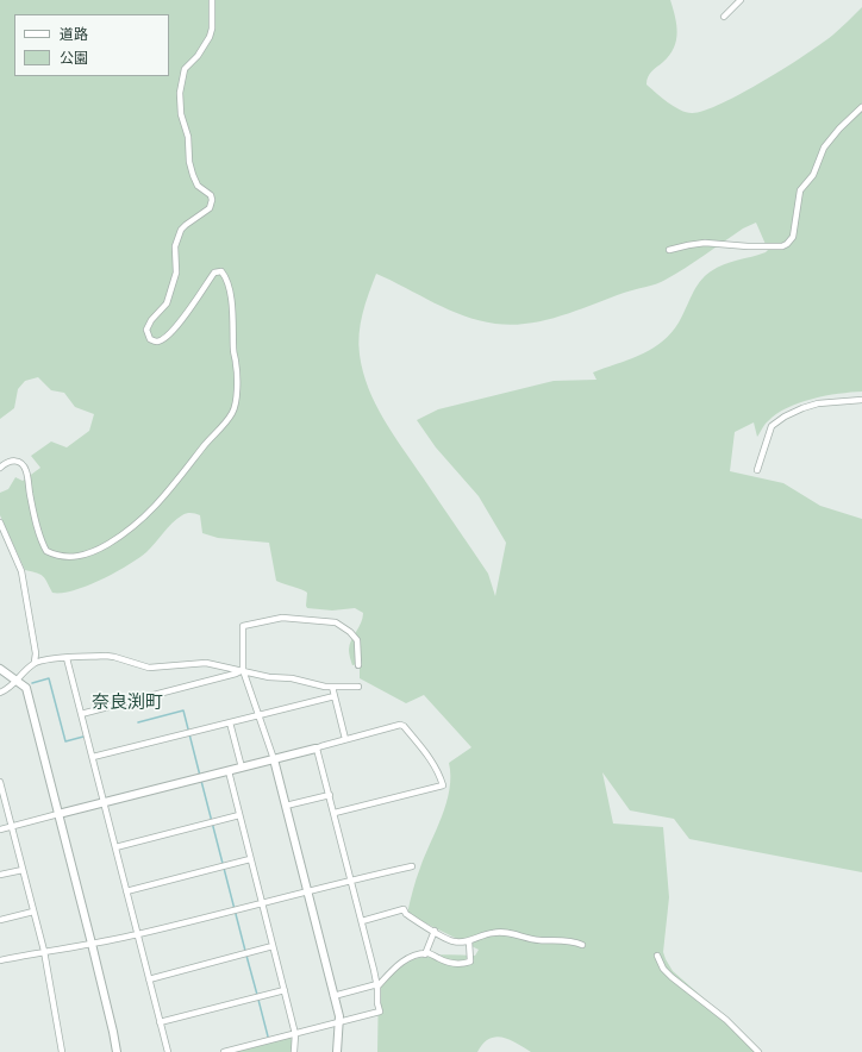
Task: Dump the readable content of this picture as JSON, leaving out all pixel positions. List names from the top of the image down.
{
  "districts": ["奈良渕町"],
  "legend": ["道路", "公園"]
}
